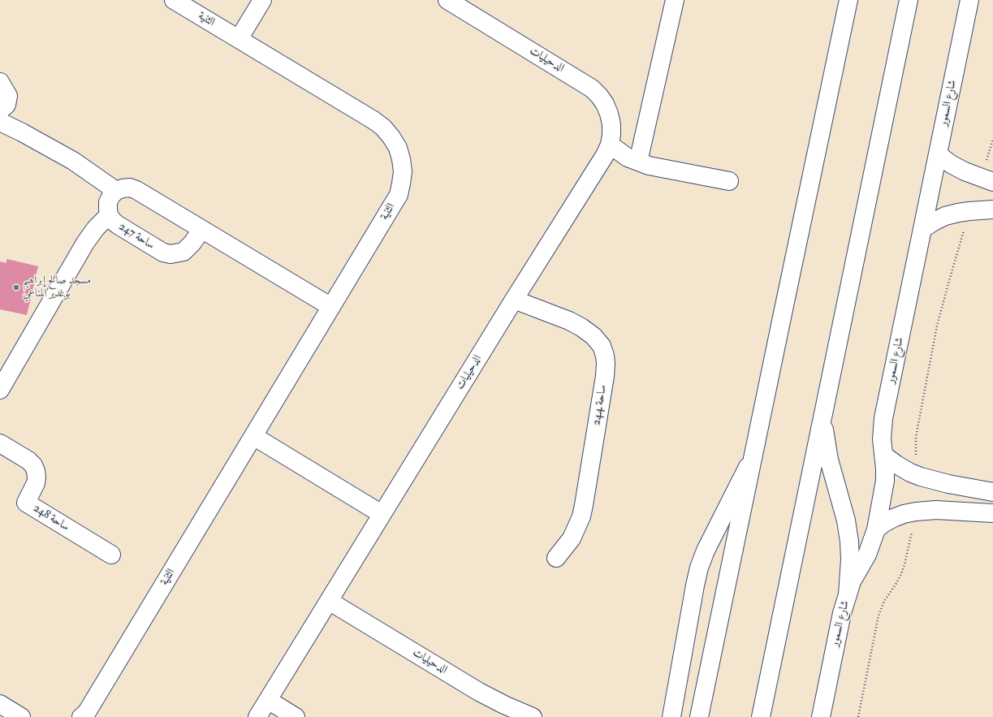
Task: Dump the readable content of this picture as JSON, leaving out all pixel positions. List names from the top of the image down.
{
  "streets": {
    "street": [
      "الثنية",
      "الدحيليات",
      "شارع السمور",
      "ساحة 247",
      "ساحة 244",
      "ساحة 248"
    ]
  },
  "crossings": [
    ["الدحيليات", "ساحة 244"]
  ],
  "places": ["مسجد صالح إبراهيم بوغدير المناعي"]
}
